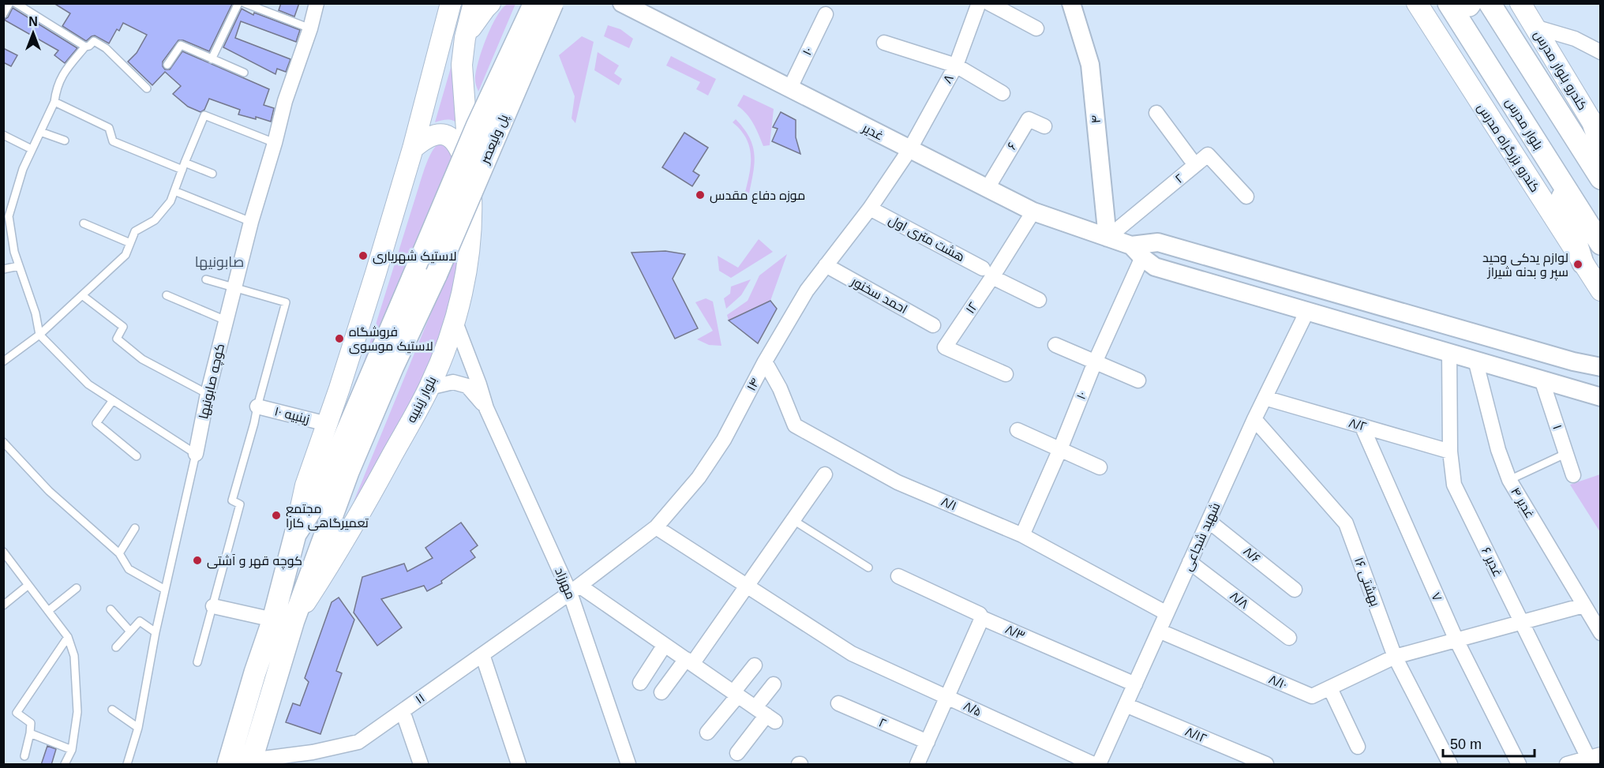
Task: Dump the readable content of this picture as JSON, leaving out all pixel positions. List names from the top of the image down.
{
  "streets": {
    "main road": [
      "کندرو بلوار مدرس",
      "بلوار مدرس",
      "پل ولیعصر",
      "کندرو بزرگراه مدرس",
      "بلوار زینبیه"
    ],
    "street": [
      "۱۰",
      "۸",
      "۴",
      "غدیر",
      "۶",
      "۲",
      "هشت متری اول",
      "احمد سخنور",
      "۱۲",
      "کوچه صابونیها",
      "۱۴",
      "زینبیه ۱۰",
      "۸/۲",
      "۱",
      "غدیر ۴",
      "۸/۱",
      "شهید شجاعی",
      "۸/۶",
      "غدیر ۶",
      "۱۶ بهشتی",
      "مهرزاد",
      "۷",
      "۸/۸",
      "۸/۳",
      "۸/۱۰",
      "۱۱",
      "۸/۵",
      "۸/۱۲"
    ]
  },
  "crossings": [
    ["۱۰", "غدیر"],
    ["۱۰", "۸/۱"],
    ["۸", "غدیر"],
    ["۸", "۱۴"],
    ["۴", "غدیر"],
    ["۴", "۲"],
    ["غدیر", "۶"],
    ["غدیر", "۲"],
    ["غدیر", "۱۲"],
    ["غدیر", "۱۴"],
    ["پل ولیعصر", "بلوار زینبیه"],
    ["هشت متری اول", "۱۲"],
    ["هشت متری اول", "۱۴"],
    ["احمد سخنور", "۱۴"],
    ["۱۴", "۸/۱"],
    ["۱۴", "مهرزاد"],
    ["۱۴", "۱۱"],
    ["۱۴", "۸/۵"],
    ["بلوار زینبیه", "زینبیه ۱۰"],
    ["بلوار زینبیه", "۱۱"],
    ["۸/۲", "شهید شجاعی"],
    ["۸/۲", "غدیر ۶"],
    ["۸/۲", "۷"],
    ["غدیر ۴", "۸/۱۰"],
    ["۸/۱", "شهید شجاعی"],
    ["شهید شجاعی", "۸/۶"],
    ["شهید شجاعی", "۱۶ بهشتی"],
    ["شهید شجاعی", "۸/۸"],
    ["شهید شجاعی", "۸/۳"],
    ["شهید شجاعی", "۸/۱۰"],
    ["شهید شجاعی", "۸/۱۲"],
    ["غدیر ۶", "۸/۱۰"],
    ["۱۶ بهشتی", "۸/۱۰"],
    ["مهرزاد", "۱۱"],
    ["۷", "۸/۱۰"]
  ],
  "districts": ["صابونیها"],
  "places": [
    "موزه دفاع مقدس",
    "لاستیک شهریاری",
    "لوازم یدکی وحید سپر و بدنه شیراز",
    "فروشگاه لاستیک موسوی",
    "مجتمع تعمیرگاهی کارا",
    "کوچه قهر و آشتی"
  ],
  "scale_bar": "50 m",
  "north": "top"
}
